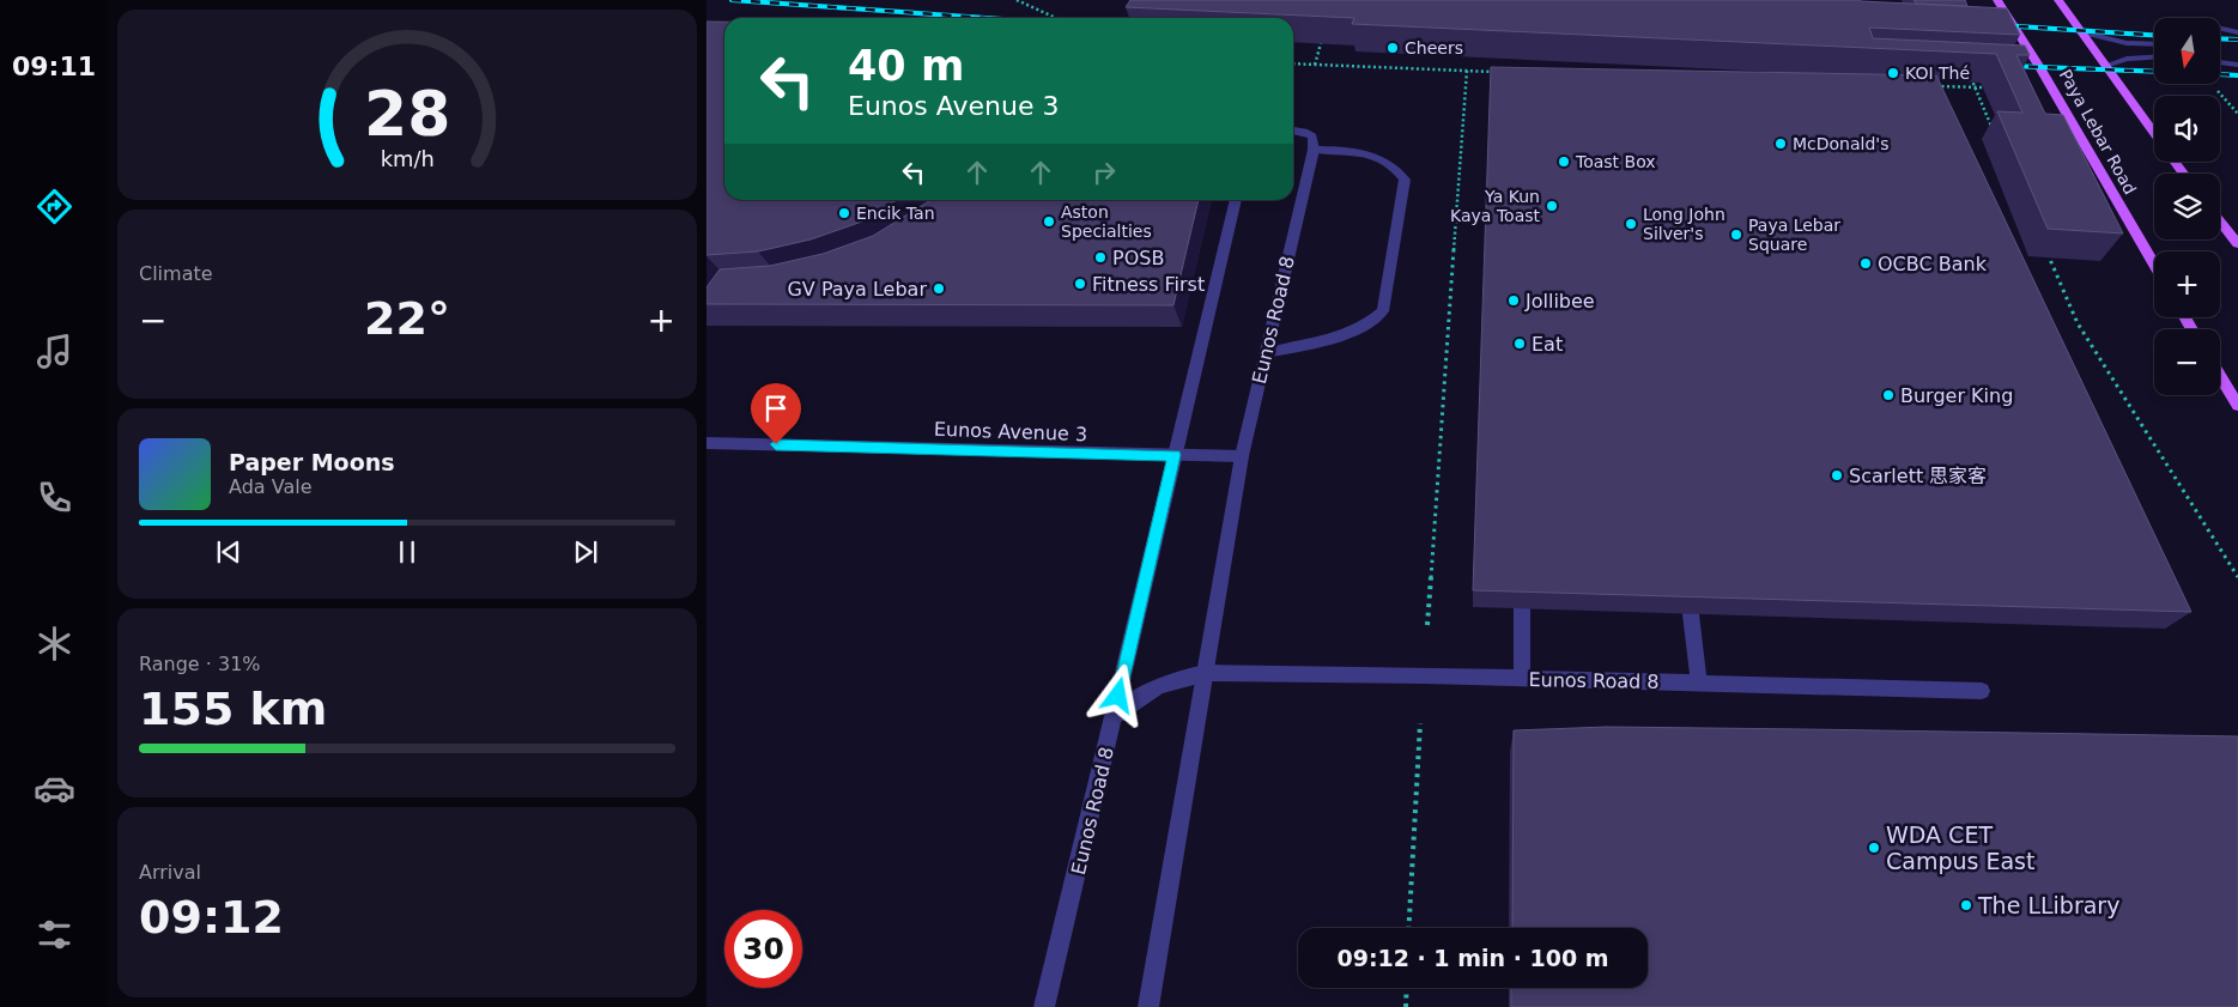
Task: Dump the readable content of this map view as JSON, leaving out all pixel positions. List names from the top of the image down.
{
  "streets": {
    "main road": ["Paya Lebar Road"],
    "street": ["Eunos Road 8", "Eunos Avenue 3"]
  },
  "crossings": [
    ["Eunos Road 8", "Eunos Avenue 3"]
  ],
  "places": [
    "Cheers",
    "KOI Thé",
    "McDonald's",
    "Toast Box",
    "Ya Kun Kaya Toast",
    "Encik Tan",
    "Aston Specialties",
    "Long John Silver's",
    "Paya Lebar Square",
    "POSB",
    "OCBC Bank",
    "Fitness First",
    "GV Paya Lebar",
    "Jollibee",
    "Eat",
    "Burger King",
    "Scarlett 思家客",
    "WDA CET Campus East",
    "The LLibrary"
  ],
  "north": "bottom",
  "page": {
    "tabs": "09:11",
    "map_buttons": ["+", "−"],
    "turn": ["40 m", "Eunos Avenue 3"],
    "tile": [
      "Climate",
      ["Range · 31%", "155 km"],
      ["Arrival", "09:12"]
    ],
    "heat": ["−", "22°", "+"],
    "song": ["Paper Moons", "Ada Vale"],
    "limit": "30",
    "trip": "09:12 · 1 min · 100 m",
    "gauge": ["28", "km/h"]
  }
}
